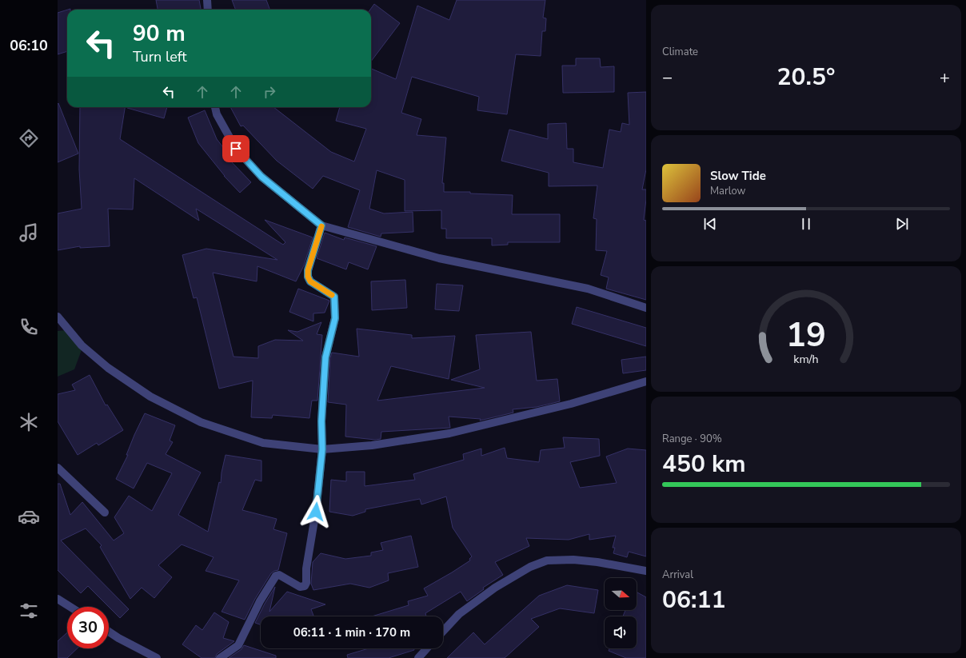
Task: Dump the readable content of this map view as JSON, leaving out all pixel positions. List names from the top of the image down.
{
  "north": "right",
  "page": {
    "tabs": "06:10",
    "tile": [
      "Climate",
      ["Range · 90%", "450 km"],
      ["Arrival", "06:11"]
    ],
    "turn": ["90 m", "Turn left"],
    "heat": ["−", "20.5°", "+"],
    "song": ["Slow Tide", "Marlow"],
    "limit": "30",
    "trip": "06:11 · 1 min · 170 m",
    "gauge": ["19", "km/h"]
  }
}
